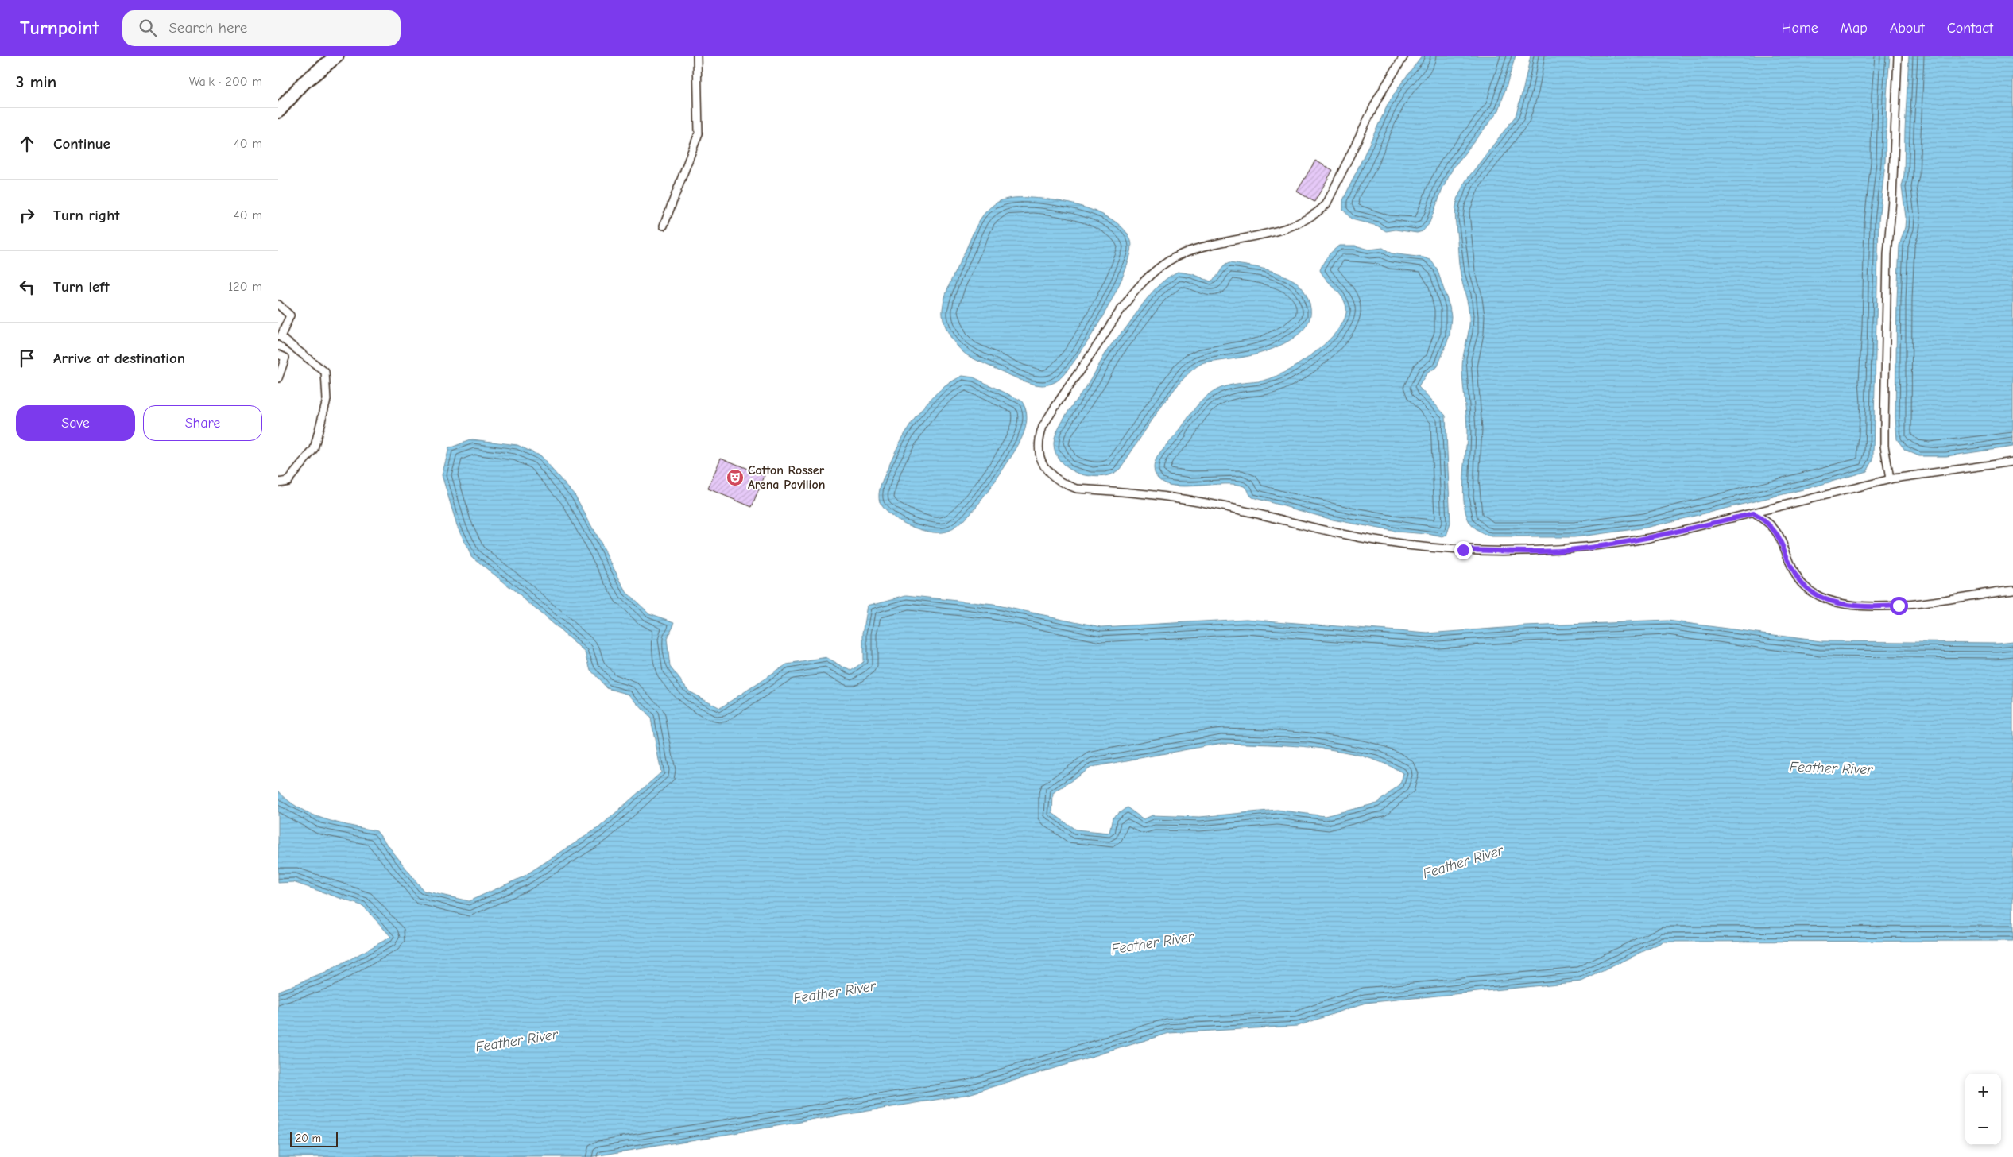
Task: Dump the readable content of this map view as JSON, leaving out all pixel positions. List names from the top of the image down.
{
  "water": ["Feather River"],
  "places": {
    "theatre": ["Cotton Rosser Arena Pavilion"]
  },
  "scale_bar": "20 m",
  "page": {
    "header": "Turnpoint",
    "search": "Search here",
    "nav": [
      "Home",
      "Map",
      "About",
      "Contact"
    ],
    "heading": ["3 min", "Walk · 200 m"],
    "list": [
      ["Continue", "40 m"],
      ["Turn right", "40 m"],
      ["Turn left", "120 m"],
      "Arrive at destination"
    ],
    "buttons": ["Save", "Share"],
    "map_buttons": ["+", "−"],
    "scale": "20 m"
  }
}
